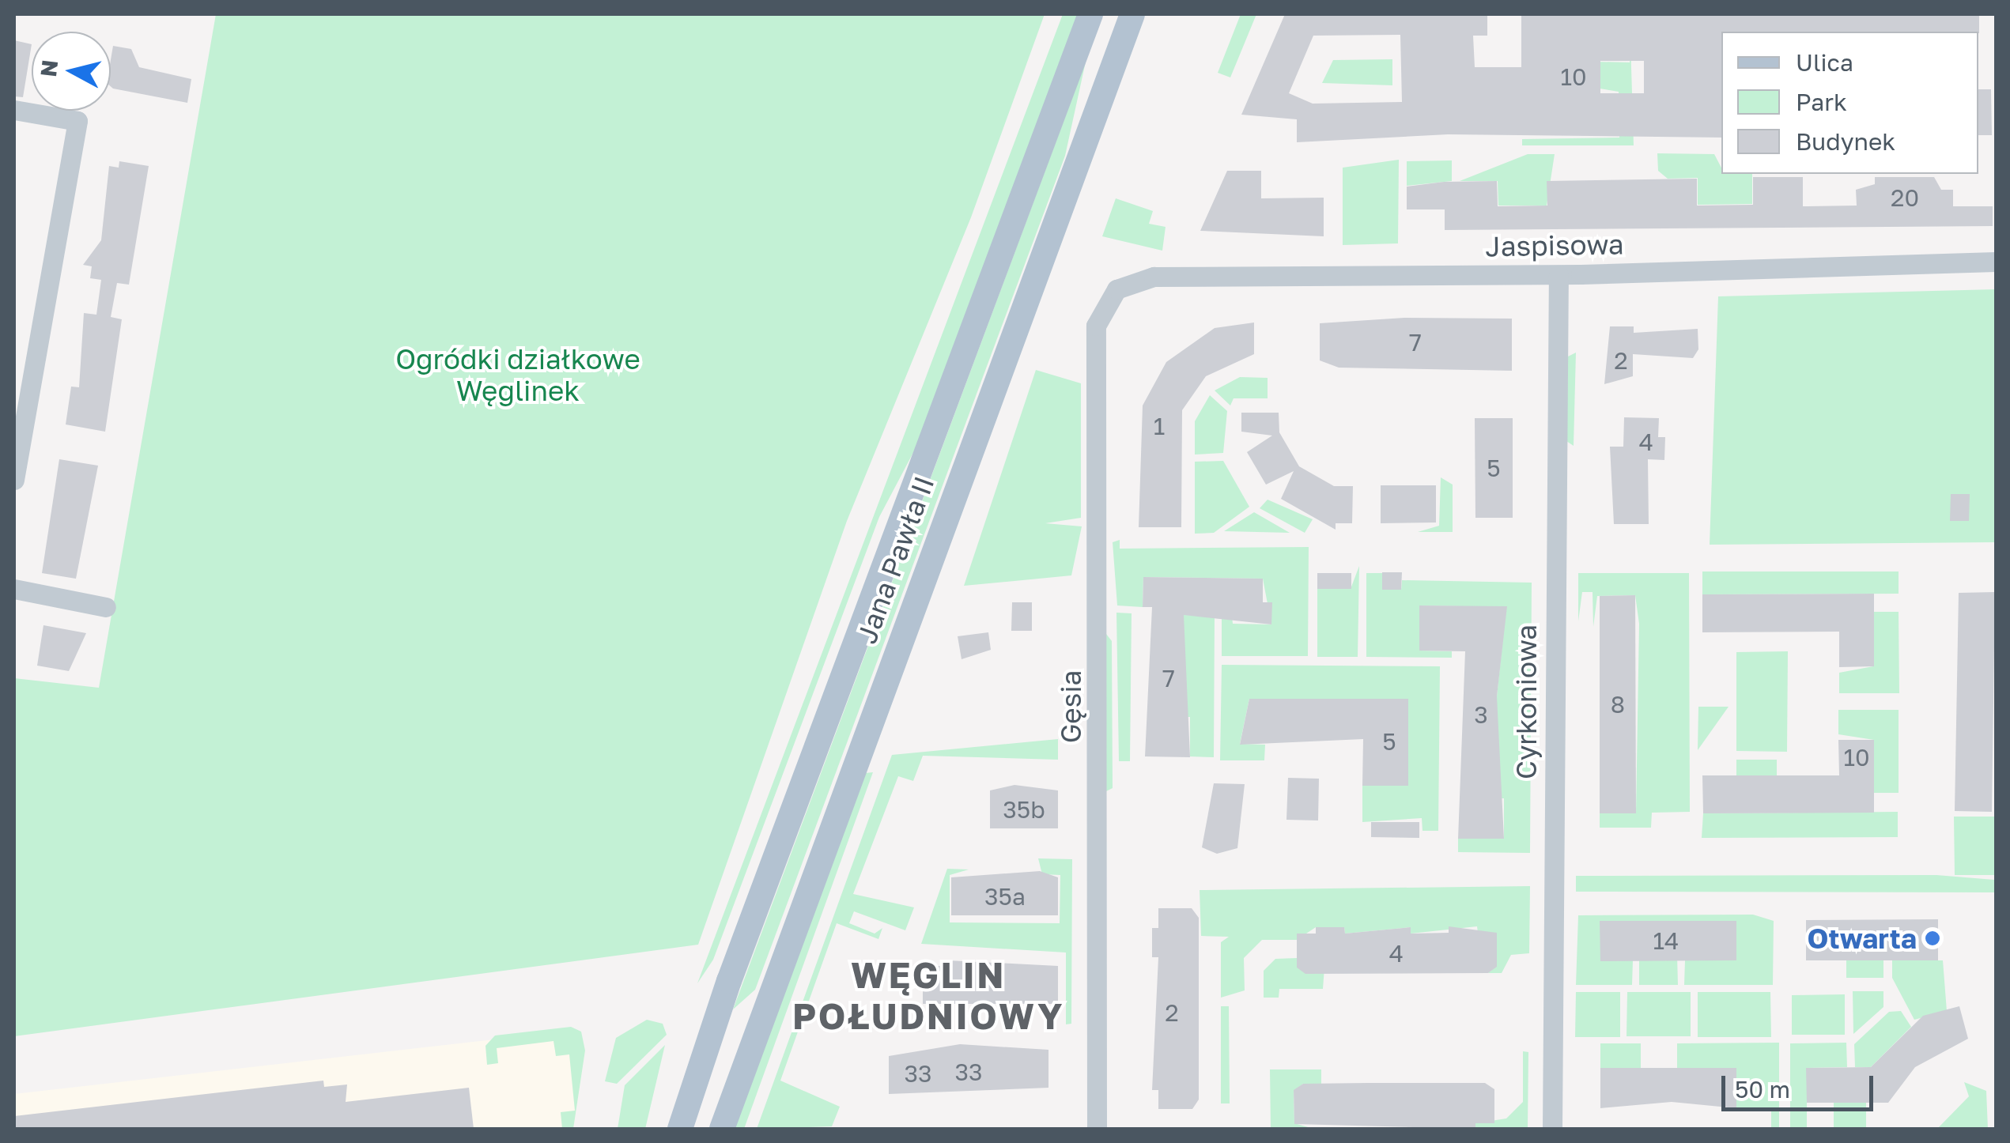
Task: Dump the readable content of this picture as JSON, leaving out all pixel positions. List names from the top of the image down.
{
  "streets": {
    "main road": ["Jana Pawła II"],
    "street": ["Jaspisowa", "Cyrkoniowa", "Gęsia"]
  },
  "crossings": [
    ["Jaspisowa", "Cyrkoniowa"],
    ["Jaspisowa", "Gęsia"]
  ],
  "districts": ["WĘGLIN POŁUDNIOWY"],
  "parks": ["Ogródki działkowe Węglinek"],
  "places": ["Otwarta"],
  "house_numbers": [
    "10",
    "20",
    "7",
    "2",
    "1",
    "4",
    "5",
    "7",
    "8",
    "3",
    "5",
    "10",
    "35b",
    "35a",
    "14",
    "4",
    "2",
    "33",
    "33"
  ],
  "legend": ["Ulica", "Park", "Budynek"],
  "scale_bar": "50 m",
  "north": "left"
}
